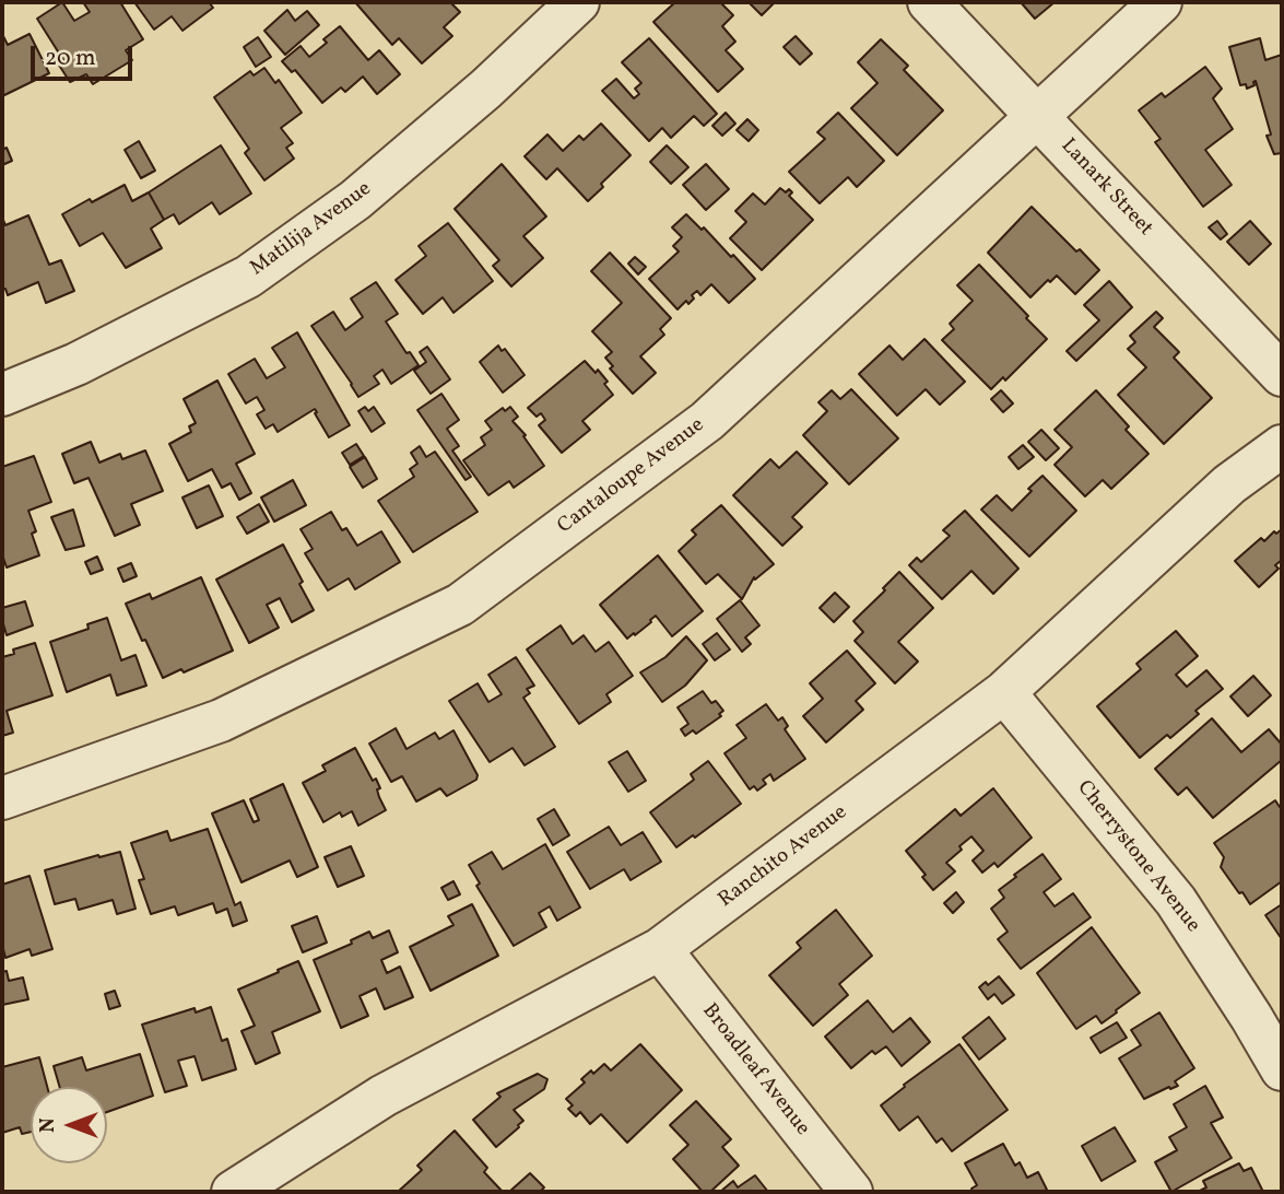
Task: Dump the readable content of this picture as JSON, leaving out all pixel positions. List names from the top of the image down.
{
  "streets": {
    "street": [
      "Lanark Street",
      "Matilija Avenue",
      "Cantaloupe Avenue",
      "Ranchito Avenue",
      "Cherrystone Avenue",
      "Broadleaf Avenue"
    ]
  },
  "crossings": [
    ["Lanark Street", "Cantaloupe Avenue"],
    ["Ranchito Avenue", "Cherrystone Avenue"],
    ["Ranchito Avenue", "Broadleaf Avenue"]
  ],
  "scale_bar": "20 m",
  "north": "left"
}
